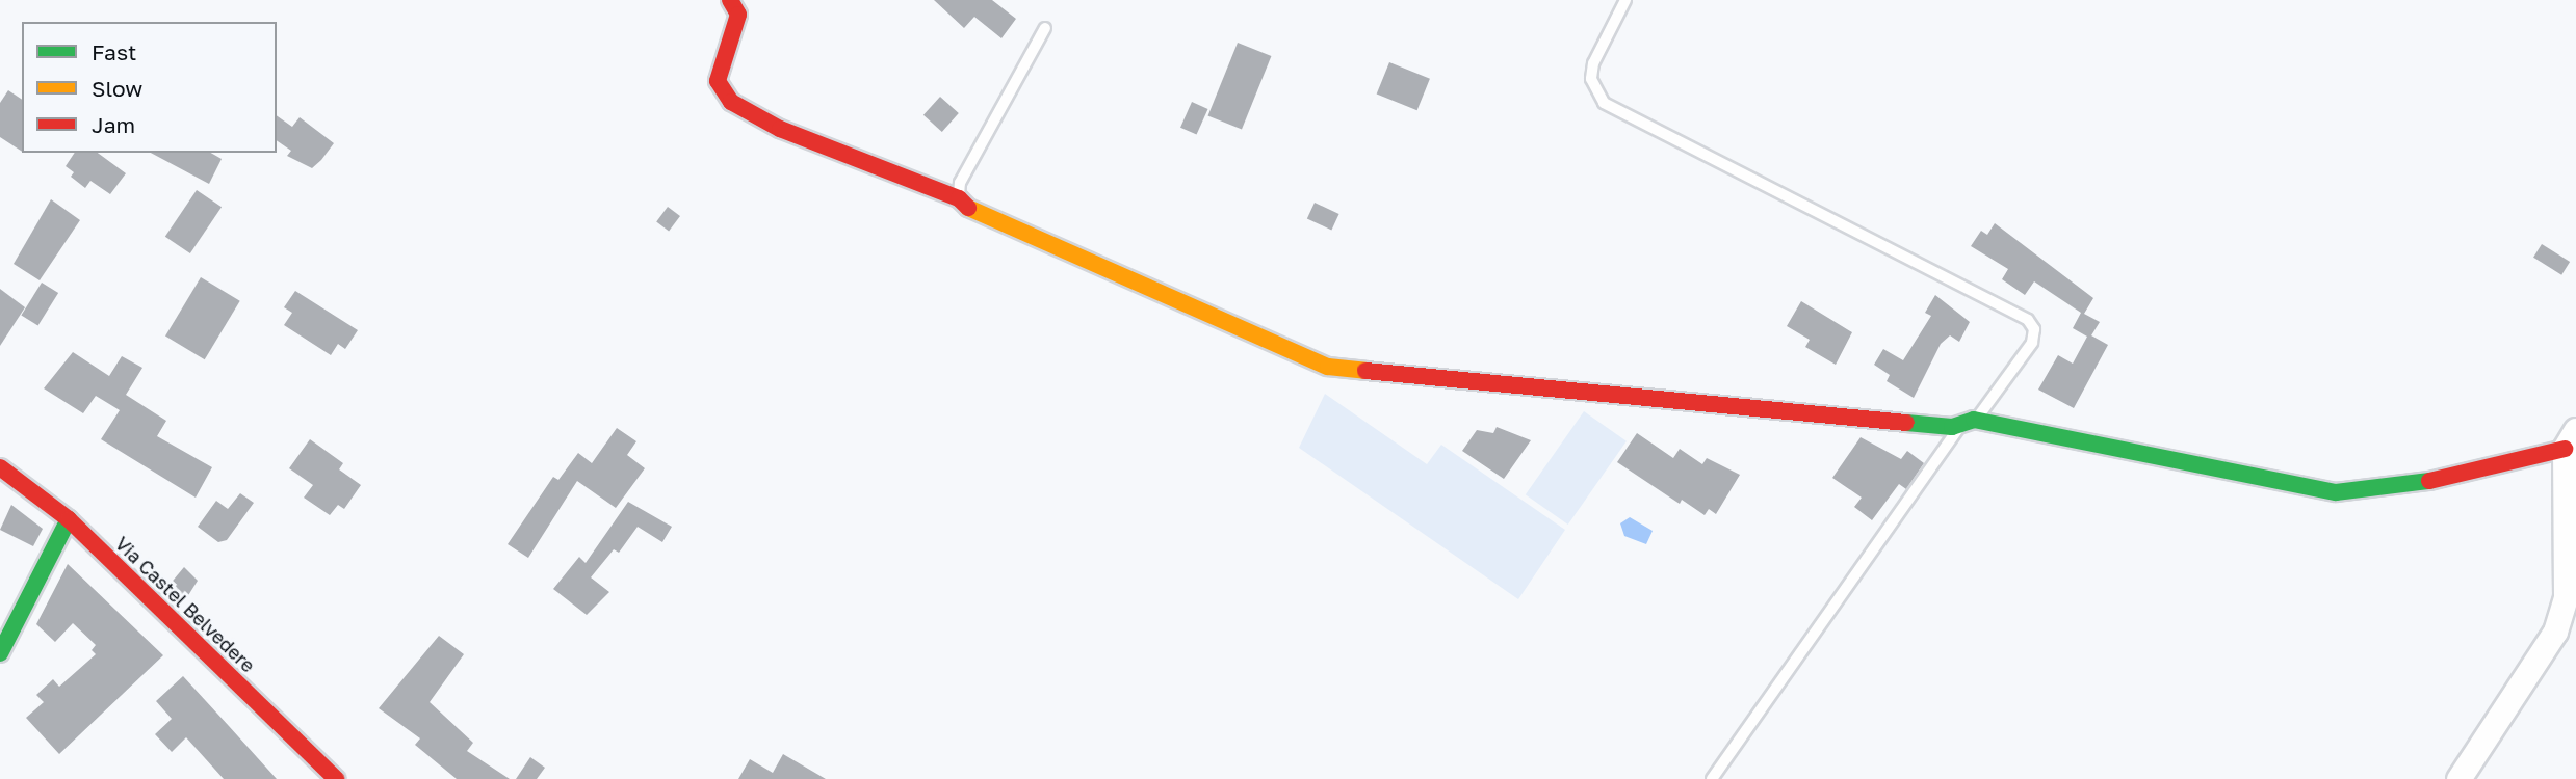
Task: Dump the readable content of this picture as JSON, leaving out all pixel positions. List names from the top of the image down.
{
  "streets": {
    "street": ["Via Castel Belvedere"]
  },
  "legend": ["Fast", "Slow", "Jam"]
}
